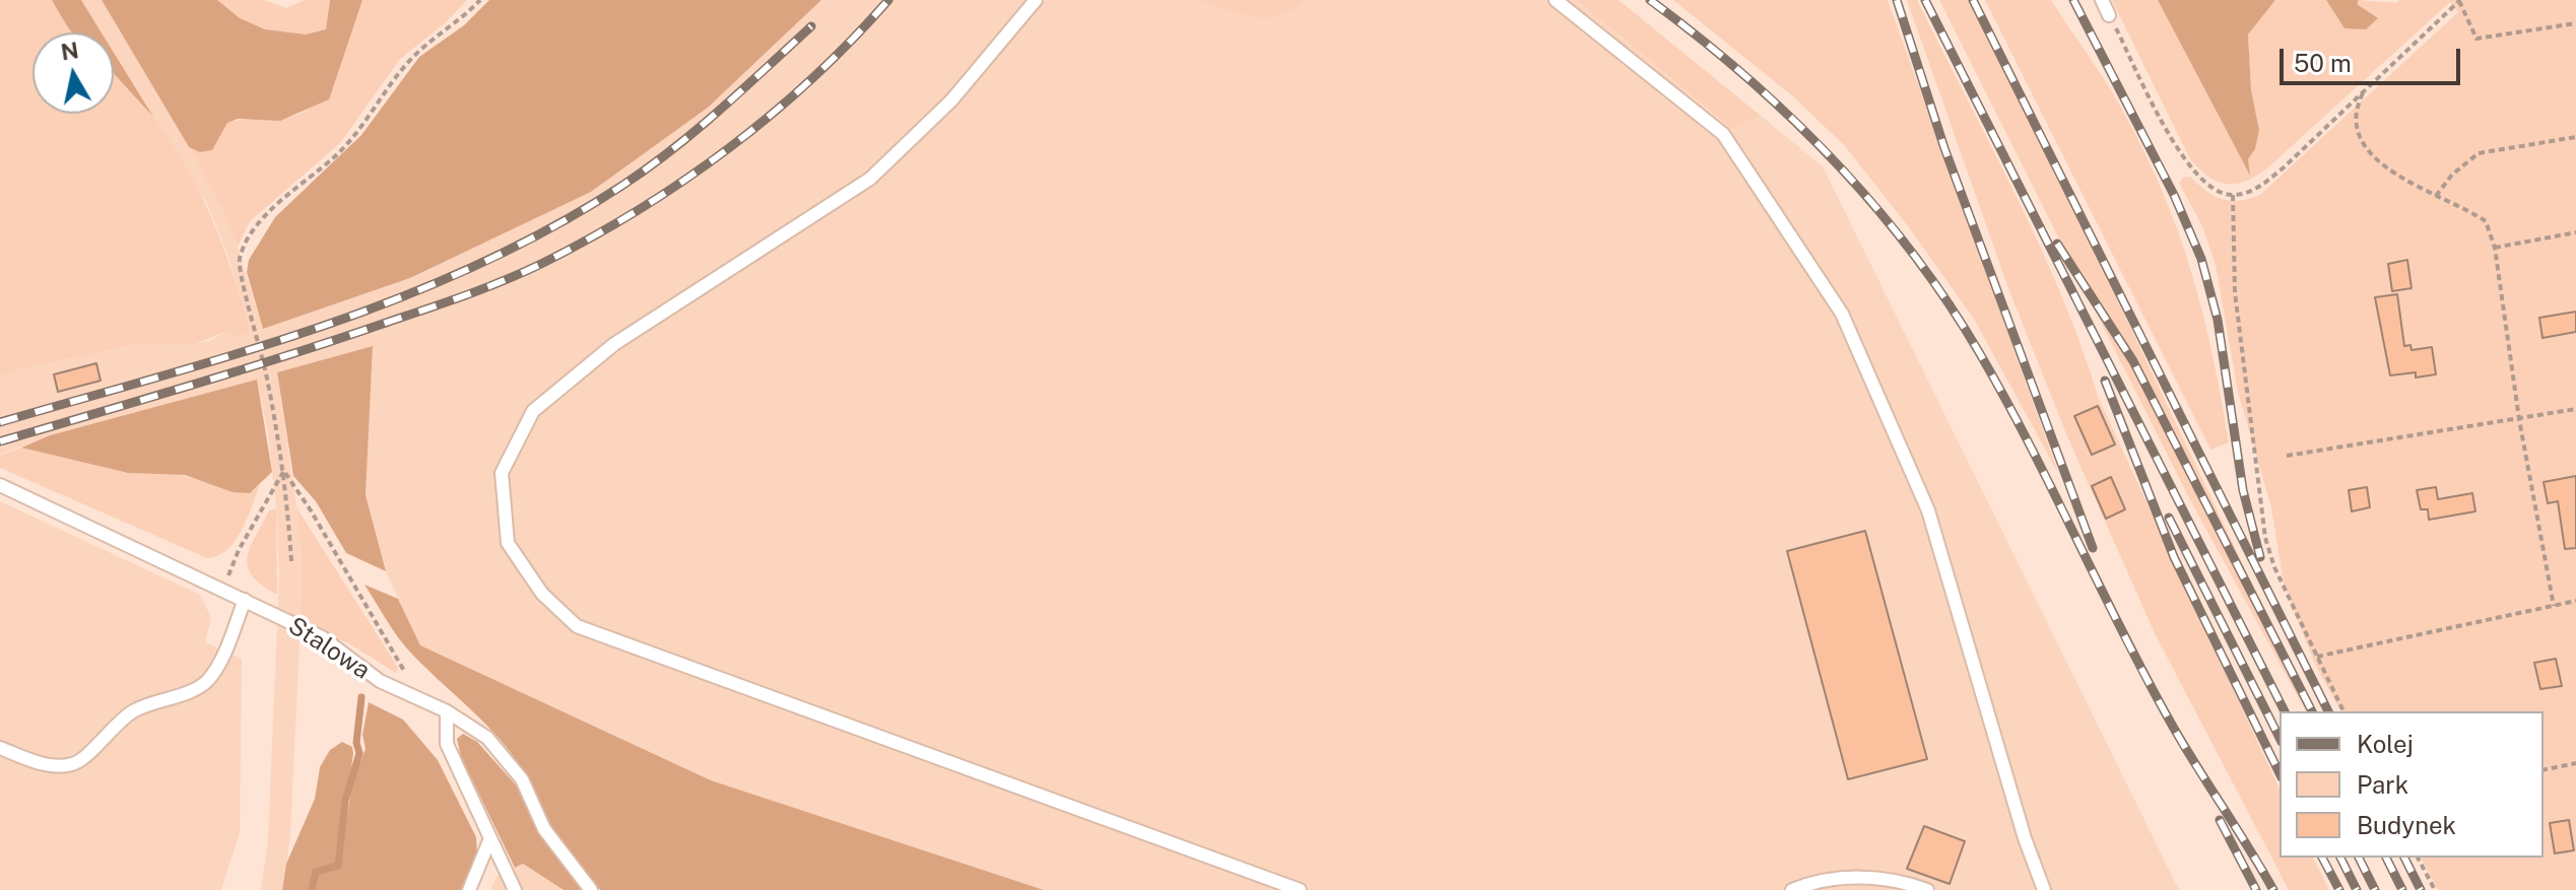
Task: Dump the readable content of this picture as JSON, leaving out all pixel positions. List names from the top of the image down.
{
  "streets": {
    "lane": ["Stalowa"]
  },
  "legend": ["Kolej", "Park", "Budynek"],
  "scale_bar": "50 m",
  "north": "top"
}
